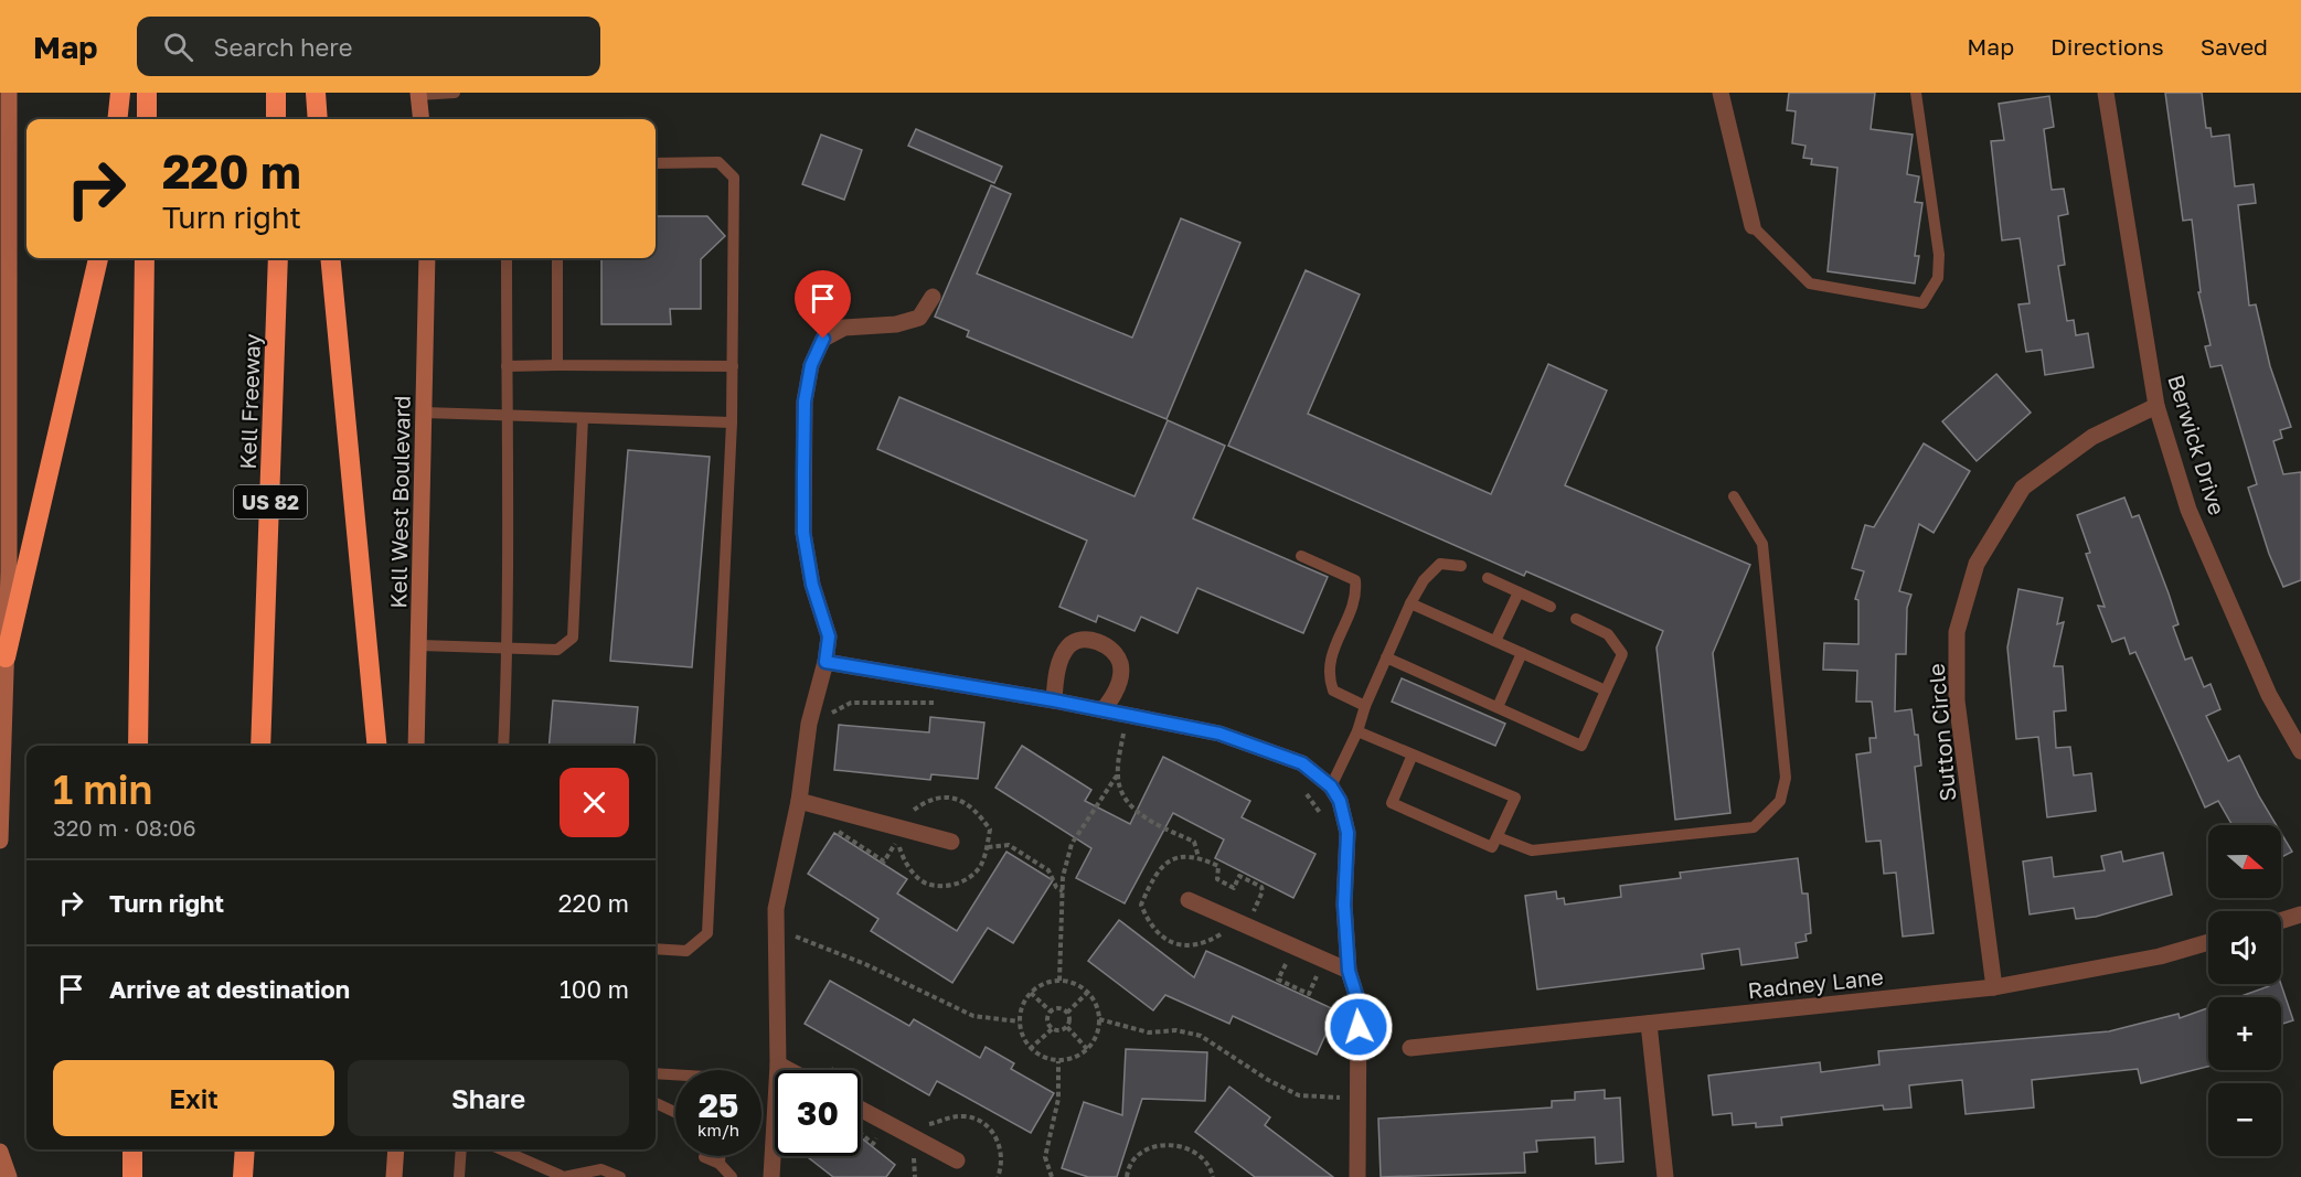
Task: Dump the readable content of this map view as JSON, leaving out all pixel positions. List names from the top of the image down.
{
  "streets": {
    "highway": ["Kell Freeway", "US 82"],
    "main road": ["Kell West Boulevard"],
    "street": ["Berwick Drive", "Sutton Circle", "Radney Lane"]
  },
  "crossings": [
    ["Berwick Drive", "Sutton Circle"],
    ["Sutton Circle", "Radney Lane"]
  ],
  "north": "right",
  "page": {
    "header": "Map",
    "search": "Search here",
    "nav": ["Map", "Directions", "Saved"],
    "turn": ["220 m", "Turn right"],
    "heading": ["1 min", "320 m · 08:06"],
    "map_buttons": ["+", "−"],
    "list": [
      {
        "name": "Turn right",
        "value": "220 m"
      },
      {
        "name": "Arrive at destination",
        "value": "100 m"
      }
    ],
    "buttons": ["Exit", "Share"],
    "speed": "25 km/h",
    "limit": "30"
  }
}
